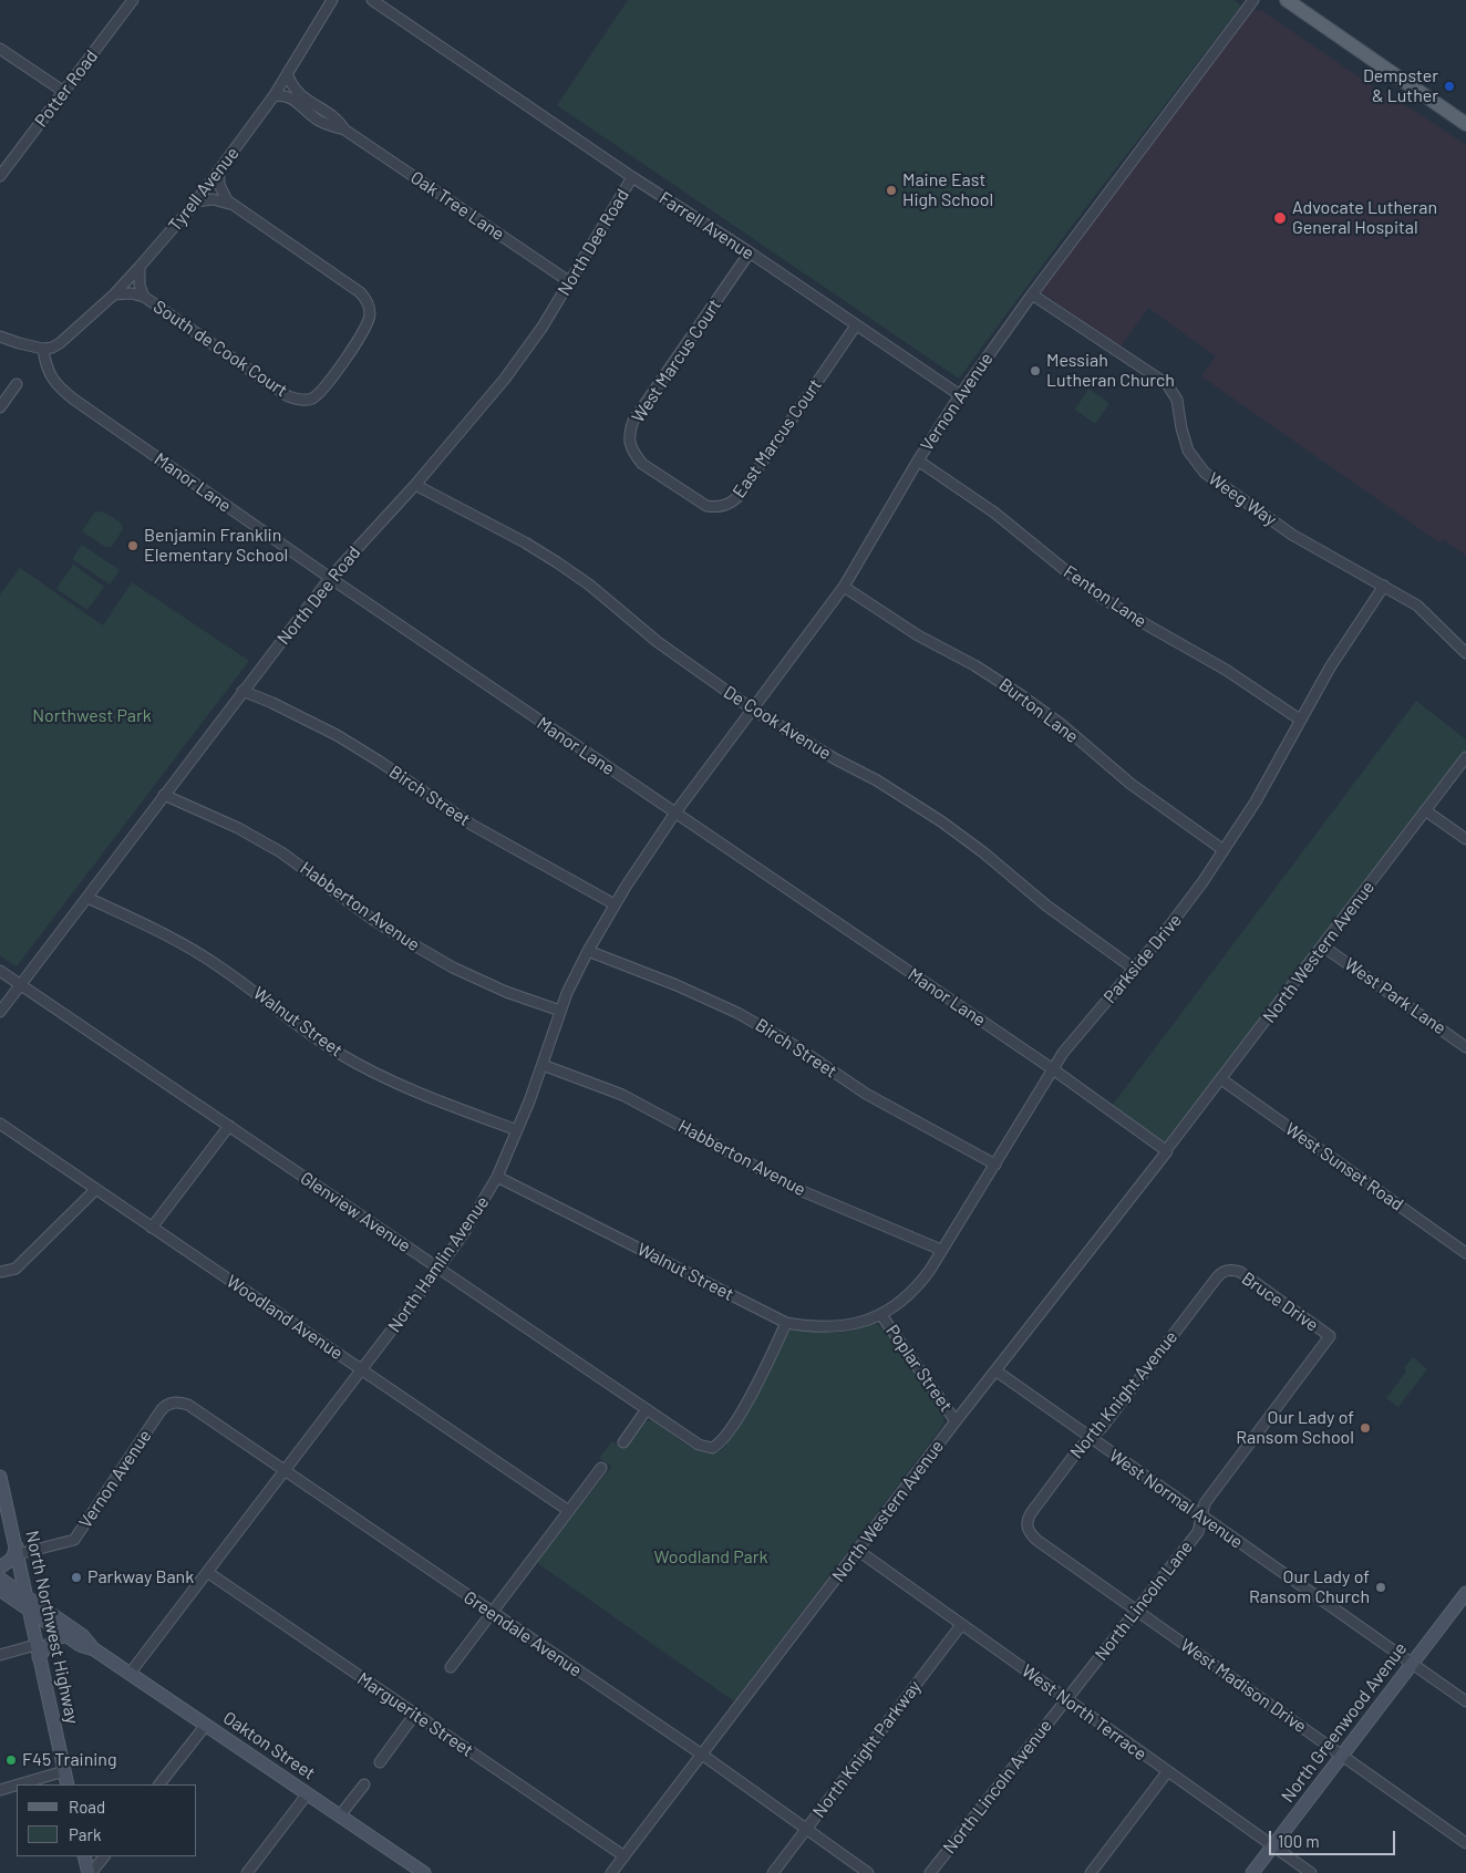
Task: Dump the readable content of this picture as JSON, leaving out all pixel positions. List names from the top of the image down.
{
  "streets": {
    "main road": ["North Northwest Highway", "North Greenwood Avenue", "Oakton Street"],
    "street": [
      "Potter Road",
      "Tyrell Avenue",
      "Oak Tree Lane",
      "Farrell Avenue",
      "North Dee Road",
      "South de Cook Court",
      "West Marcus Court",
      "Vernon Avenue",
      "East Marcus Court",
      "Manor Lane",
      "Weeg Way",
      "Fenton Lane",
      "Burton Lane",
      "De Cook Avenue",
      "Birch Street",
      "Habberton Avenue",
      "North Western Avenue",
      "Parkside Drive",
      "West Park Lane",
      "Walnut Street",
      "West Sunset Road",
      "Glenview Avenue",
      "North Hamlin Avenue",
      "Bruce Drive",
      "Woodland Avenue",
      "Poplar Street",
      "North Knight Avenue",
      "West Normal Avenue",
      "North Lincoln Lane",
      "Greendale Avenue",
      "West Madison Drive",
      "West North Terrace",
      "Marguerite Street",
      "North Knight Parkway",
      "North Lincoln Avenue"
    ]
  },
  "crossings": [
    ["Tyrell Avenue", "Oak Tree Lane"],
    ["Tyrell Avenue", "South de Cook Court"],
    ["Tyrell Avenue", "Manor Lane"],
    ["Oak Tree Lane", "North Dee Road"],
    ["Farrell Avenue", "North Dee Road"],
    ["Farrell Avenue", "West Marcus Court"],
    ["Farrell Avenue", "Vernon Avenue"],
    ["Farrell Avenue", "East Marcus Court"],
    ["North Dee Road", "Manor Lane"],
    ["North Dee Road", "De Cook Avenue"],
    ["North Dee Road", "Birch Street"],
    ["North Dee Road", "Habberton Avenue"],
    ["North Dee Road", "Walnut Street"],
    ["North Dee Road", "Glenview Avenue"],
    ["West Marcus Court", "East Marcus Court"],
    ["Vernon Avenue", "Manor Lane"],
    ["Vernon Avenue", "Weeg Way"],
    ["Vernon Avenue", "Fenton Lane"],
    ["Vernon Avenue", "Burton Lane"],
    ["Vernon Avenue", "De Cook Avenue"],
    ["Vernon Avenue", "North Hamlin Avenue"],
    ["Vernon Avenue", "North Northwest Highway"],
    ["Vernon Avenue", "Greendale Avenue"],
    ["Manor Lane", "North Western Avenue"],
    ["Manor Lane", "Parkside Drive"],
    ["Manor Lane", "North Hamlin Avenue"],
    ["Weeg Way", "Parkside Drive"],
    ["Fenton Lane", "Parkside Drive"],
    ["Burton Lane", "Parkside Drive"],
    ["De Cook Avenue", "Parkside Drive"],
    ["Birch Street", "Parkside Drive"],
    ["Birch Street", "North Hamlin Avenue"],
    ["Habberton Avenue", "Parkside Drive"],
    ["Habberton Avenue", "North Hamlin Avenue"],
    ["North Western Avenue", "West Park Lane"],
    ["North Western Avenue", "West Sunset Road"],
    ["North Western Avenue", "Poplar Street"],
    ["North Western Avenue", "West Normal Avenue"],
    ["North Western Avenue", "Greendale Avenue"],
    ["North Western Avenue", "West North Terrace"],
    ["North Western Avenue", "Marguerite Street"],
    ["Parkside Drive", "Walnut Street"],
    ["Parkside Drive", "Poplar Street"],
    ["Walnut Street", "Glenview Avenue"],
    ["Walnut Street", "North Hamlin Avenue"],
    ["Walnut Street", "Poplar Street"],
    ["Glenview Avenue", "North Hamlin Avenue"],
    ["North Hamlin Avenue", "Woodland Avenue"],
    ["North Hamlin Avenue", "Greendale Avenue"],
    ["North Hamlin Avenue", "Marguerite Street"],
    ["North Hamlin Avenue", "Oakton Street"],
    ["Bruce Drive", "North Knight Avenue"],
    ["Bruce Drive", "North Lincoln Lane"],
    ["North Knight Avenue", "West Normal Avenue"],
    ["North Knight Avenue", "West Madison Drive"],
    ["West Normal Avenue", "North Lincoln Lane"],
    ["West Normal Avenue", "North Greenwood Avenue"],
    ["North Lincoln Lane", "West Madison Drive"],
    ["North Lincoln Lane", "West North Terrace"],
    ["North Lincoln Lane", "North Lincoln Avenue"],
    ["North Northwest Highway", "Oakton Street"],
    ["Greendale Avenue", "North Knight Parkway"],
    ["West Madison Drive", "North Greenwood Avenue"],
    ["West North Terrace", "North Greenwood Avenue"],
    ["West North Terrace", "North Knight Parkway"],
    ["West North Terrace", "North Lincoln Avenue"]
  ],
  "parks": ["Northwest Park", "Woodland Park"],
  "places": [
    "Dempster & Luther",
    "Maine East High School",
    "Advocate Lutheran General Hospital",
    "Messiah Lutheran Church",
    "Benjamin Franklin Elementary School",
    "Our Lady of Ransom School",
    "Parkway Bank",
    "Our Lady of Ransom Church",
    "F45 Training"
  ],
  "legend": ["Road", "Park"],
  "scale_bar": "100 m"
}
